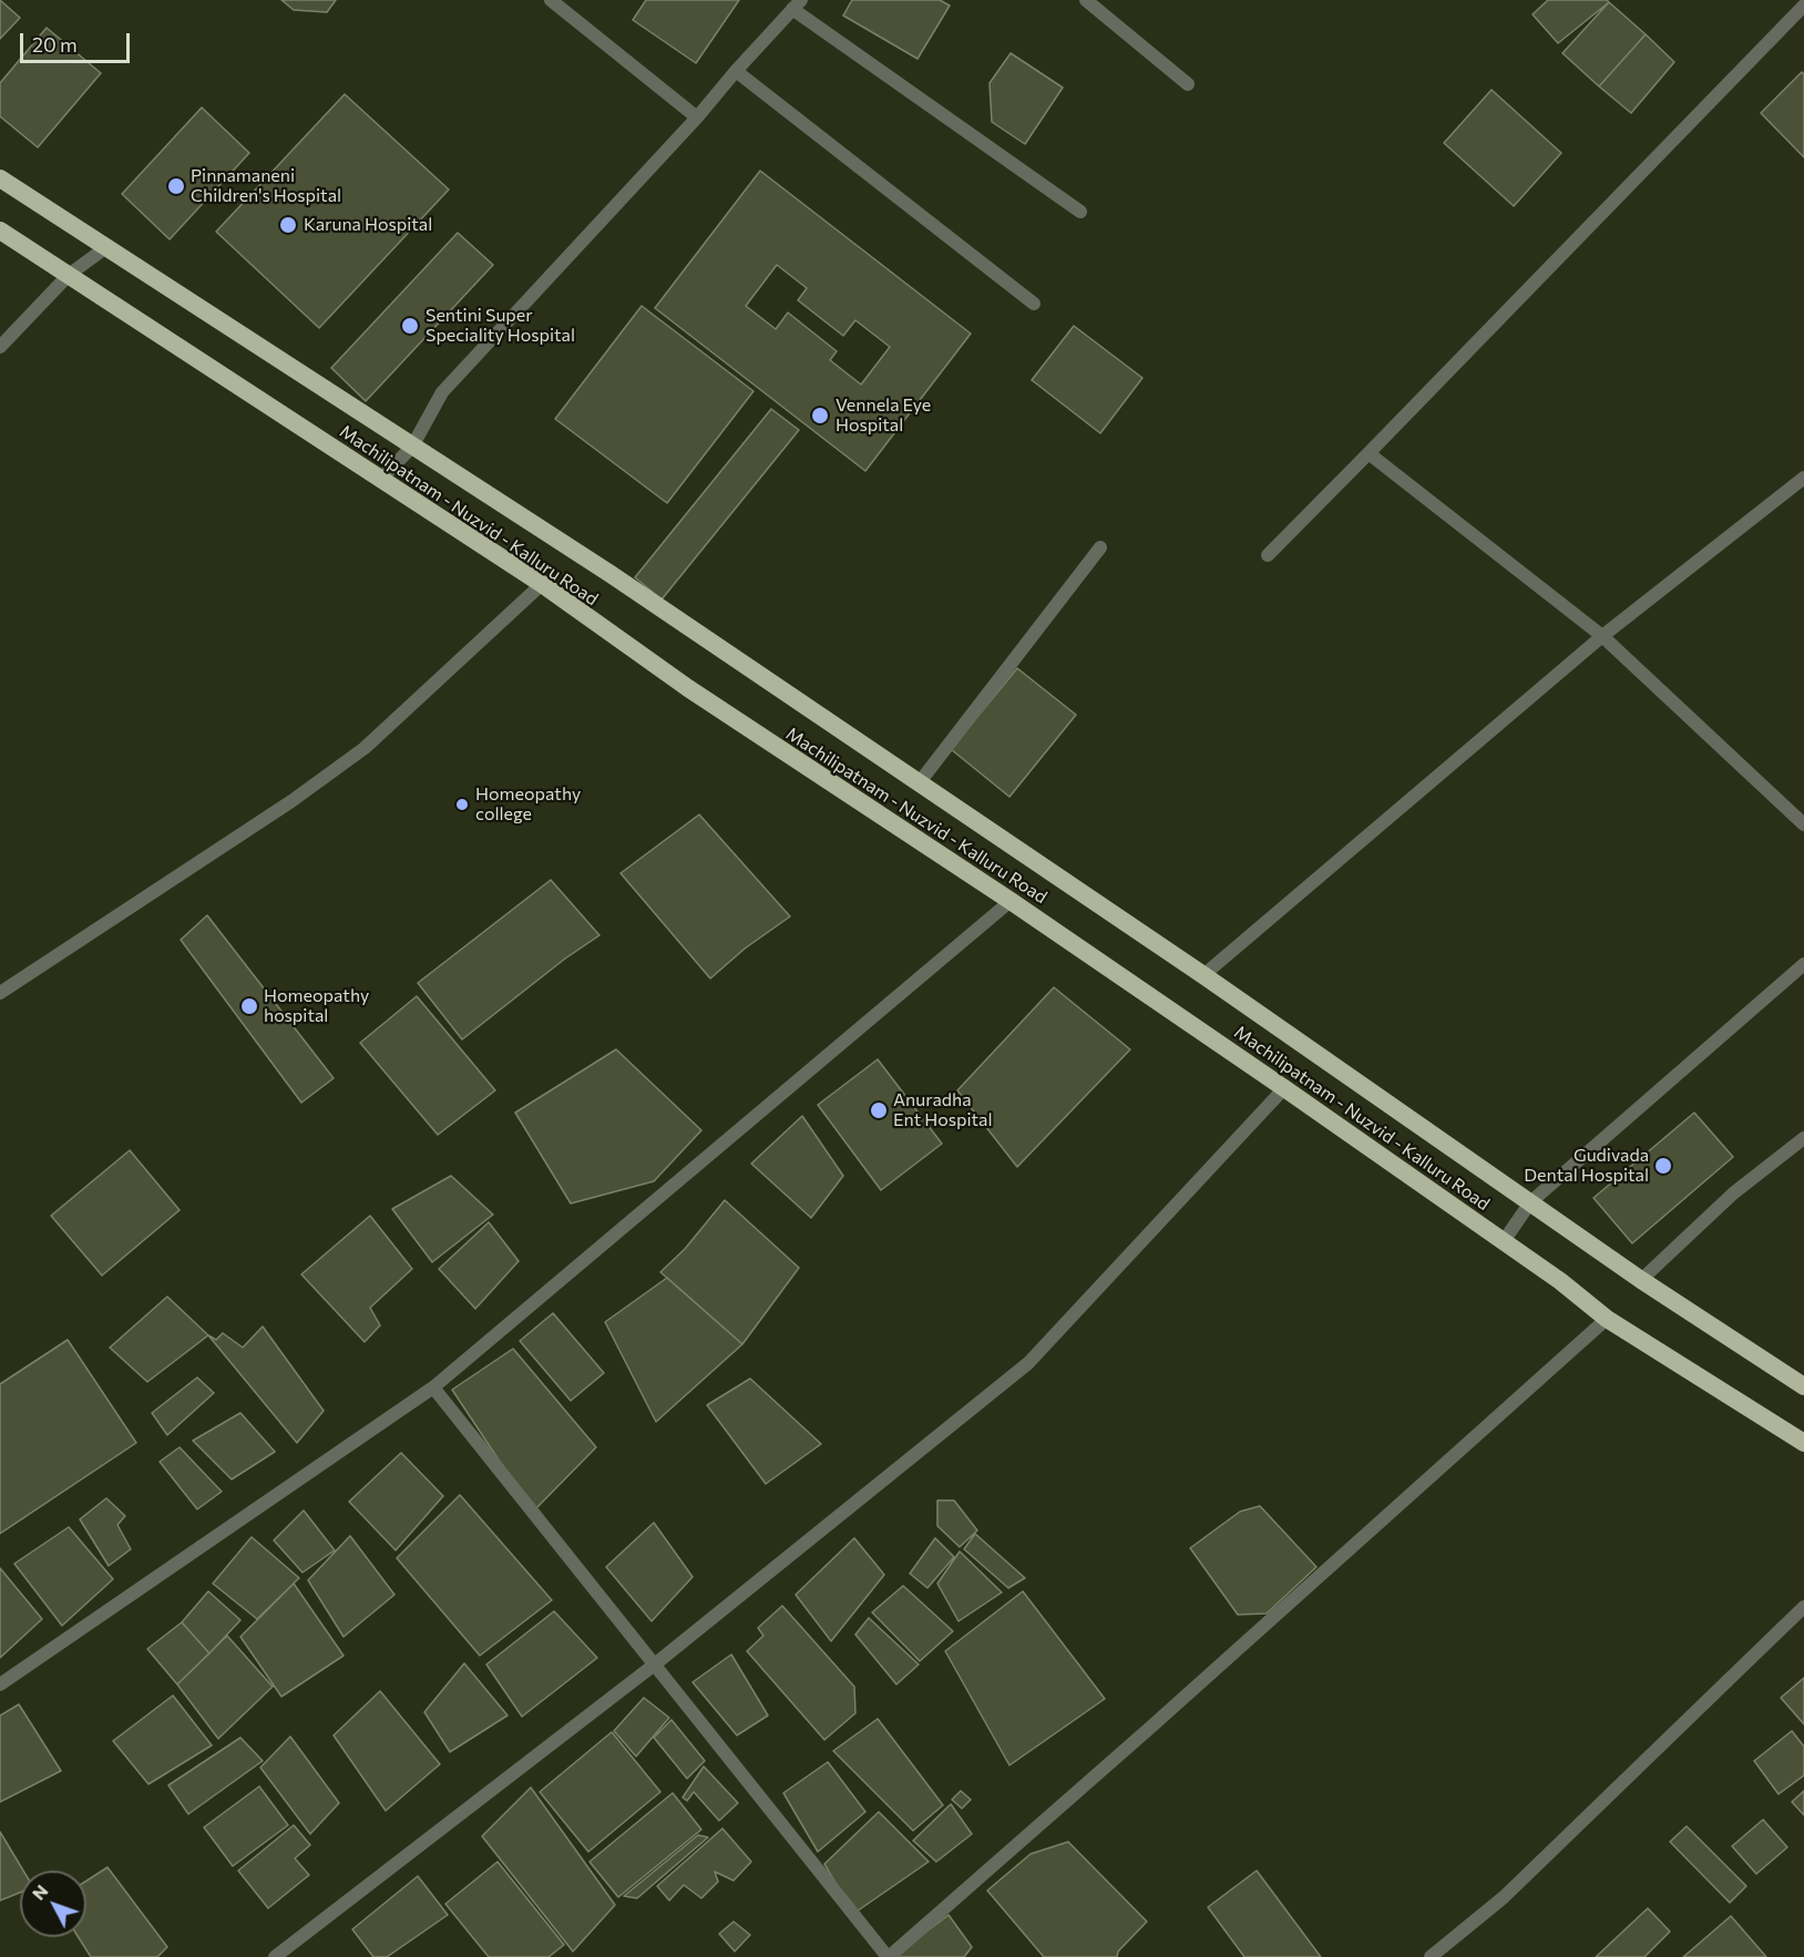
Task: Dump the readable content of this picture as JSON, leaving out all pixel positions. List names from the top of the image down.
{
  "streets": {
    "highway": ["Machilipatnam - Nuzvid - Kalluru Road"]
  },
  "places": [
    "Pinnamaneni Children's Hospital",
    "Karuna Hospital",
    "Sentini Super Speciality Hospital",
    "Vennela Eye Hospital",
    "Homeopathy college",
    "Homeopathy hospital",
    "Anuradha Ent Hospital",
    "Gudivada Dental Hospital"
  ],
  "scale_bar": "20 m",
  "north": "top left"
}
